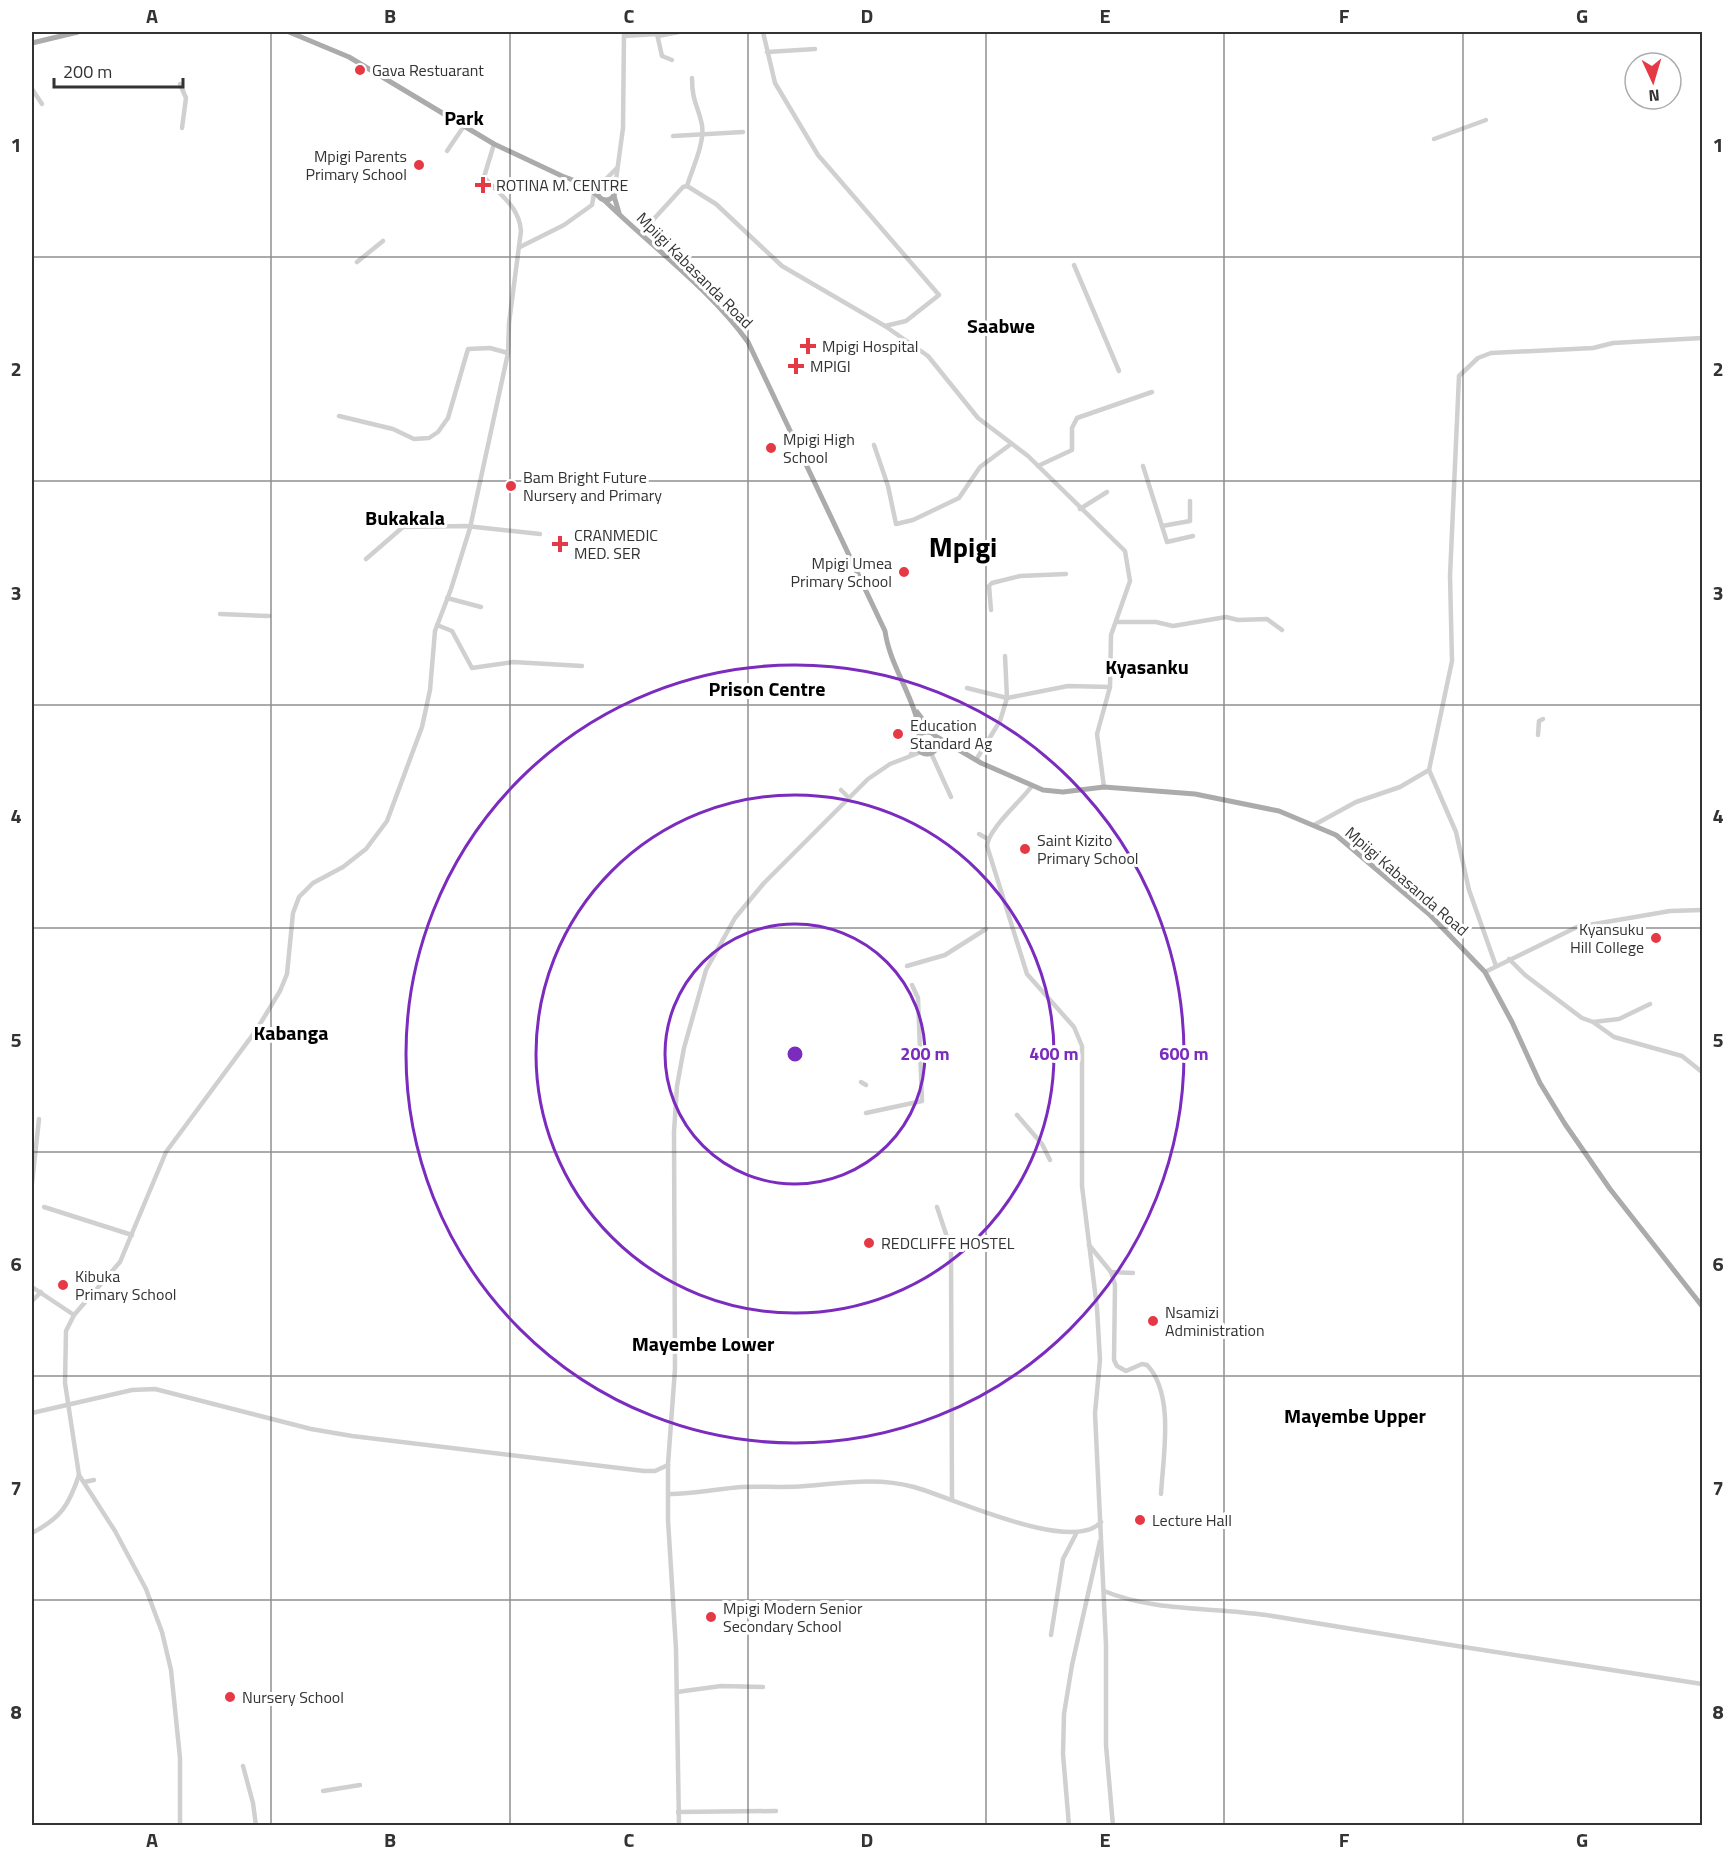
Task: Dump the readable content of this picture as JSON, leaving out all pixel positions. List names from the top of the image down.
{
  "streets": {
    "main road": ["Mpiigi Kabasanda Road"]
  },
  "districts": [
    "Park",
    "Saabwe",
    "Bukakala",
    "Mpigi",
    "Kyasanku",
    "Prison Centre",
    "Kabanga",
    "Mayembe Lower",
    "Mayembe Upper"
  ],
  "places": {
    "other": [
      "Gava Restuarant",
      "Mpigi Parents Primary School",
      "Mpigi High School",
      "Bam Bright Future Nursery and Primary",
      "Mpigi Umea Primary School",
      "Education Standard Ag",
      "Saint Kizito Primary School",
      "Kyansuku Hill College",
      "REDCLIFFE HOSTEL",
      "Kibuka Primary School",
      "Nsamizi Administration",
      "Lecture Hall",
      "Mpigi Modern Senior Secondary School",
      "Nursery School"
    ],
    "health": [
      "ROTINA M. CENTRE",
      "Mpigi Hospital",
      "MPIGI",
      "CRANMEDIC MED. SER"
    ]
  },
  "scale_bar": "200 m",
  "north": "bottom",
  "grid": {
    "columns": [
      "A",
      "B",
      "C",
      "D",
      "E",
      "F",
      "G"
    ],
    "rows": [
      "1",
      "2",
      "3",
      "4",
      "5",
      "6",
      "7",
      "8"
    ]
  },
  "rings": ["200 m", "400 m", "600 m"]
}
